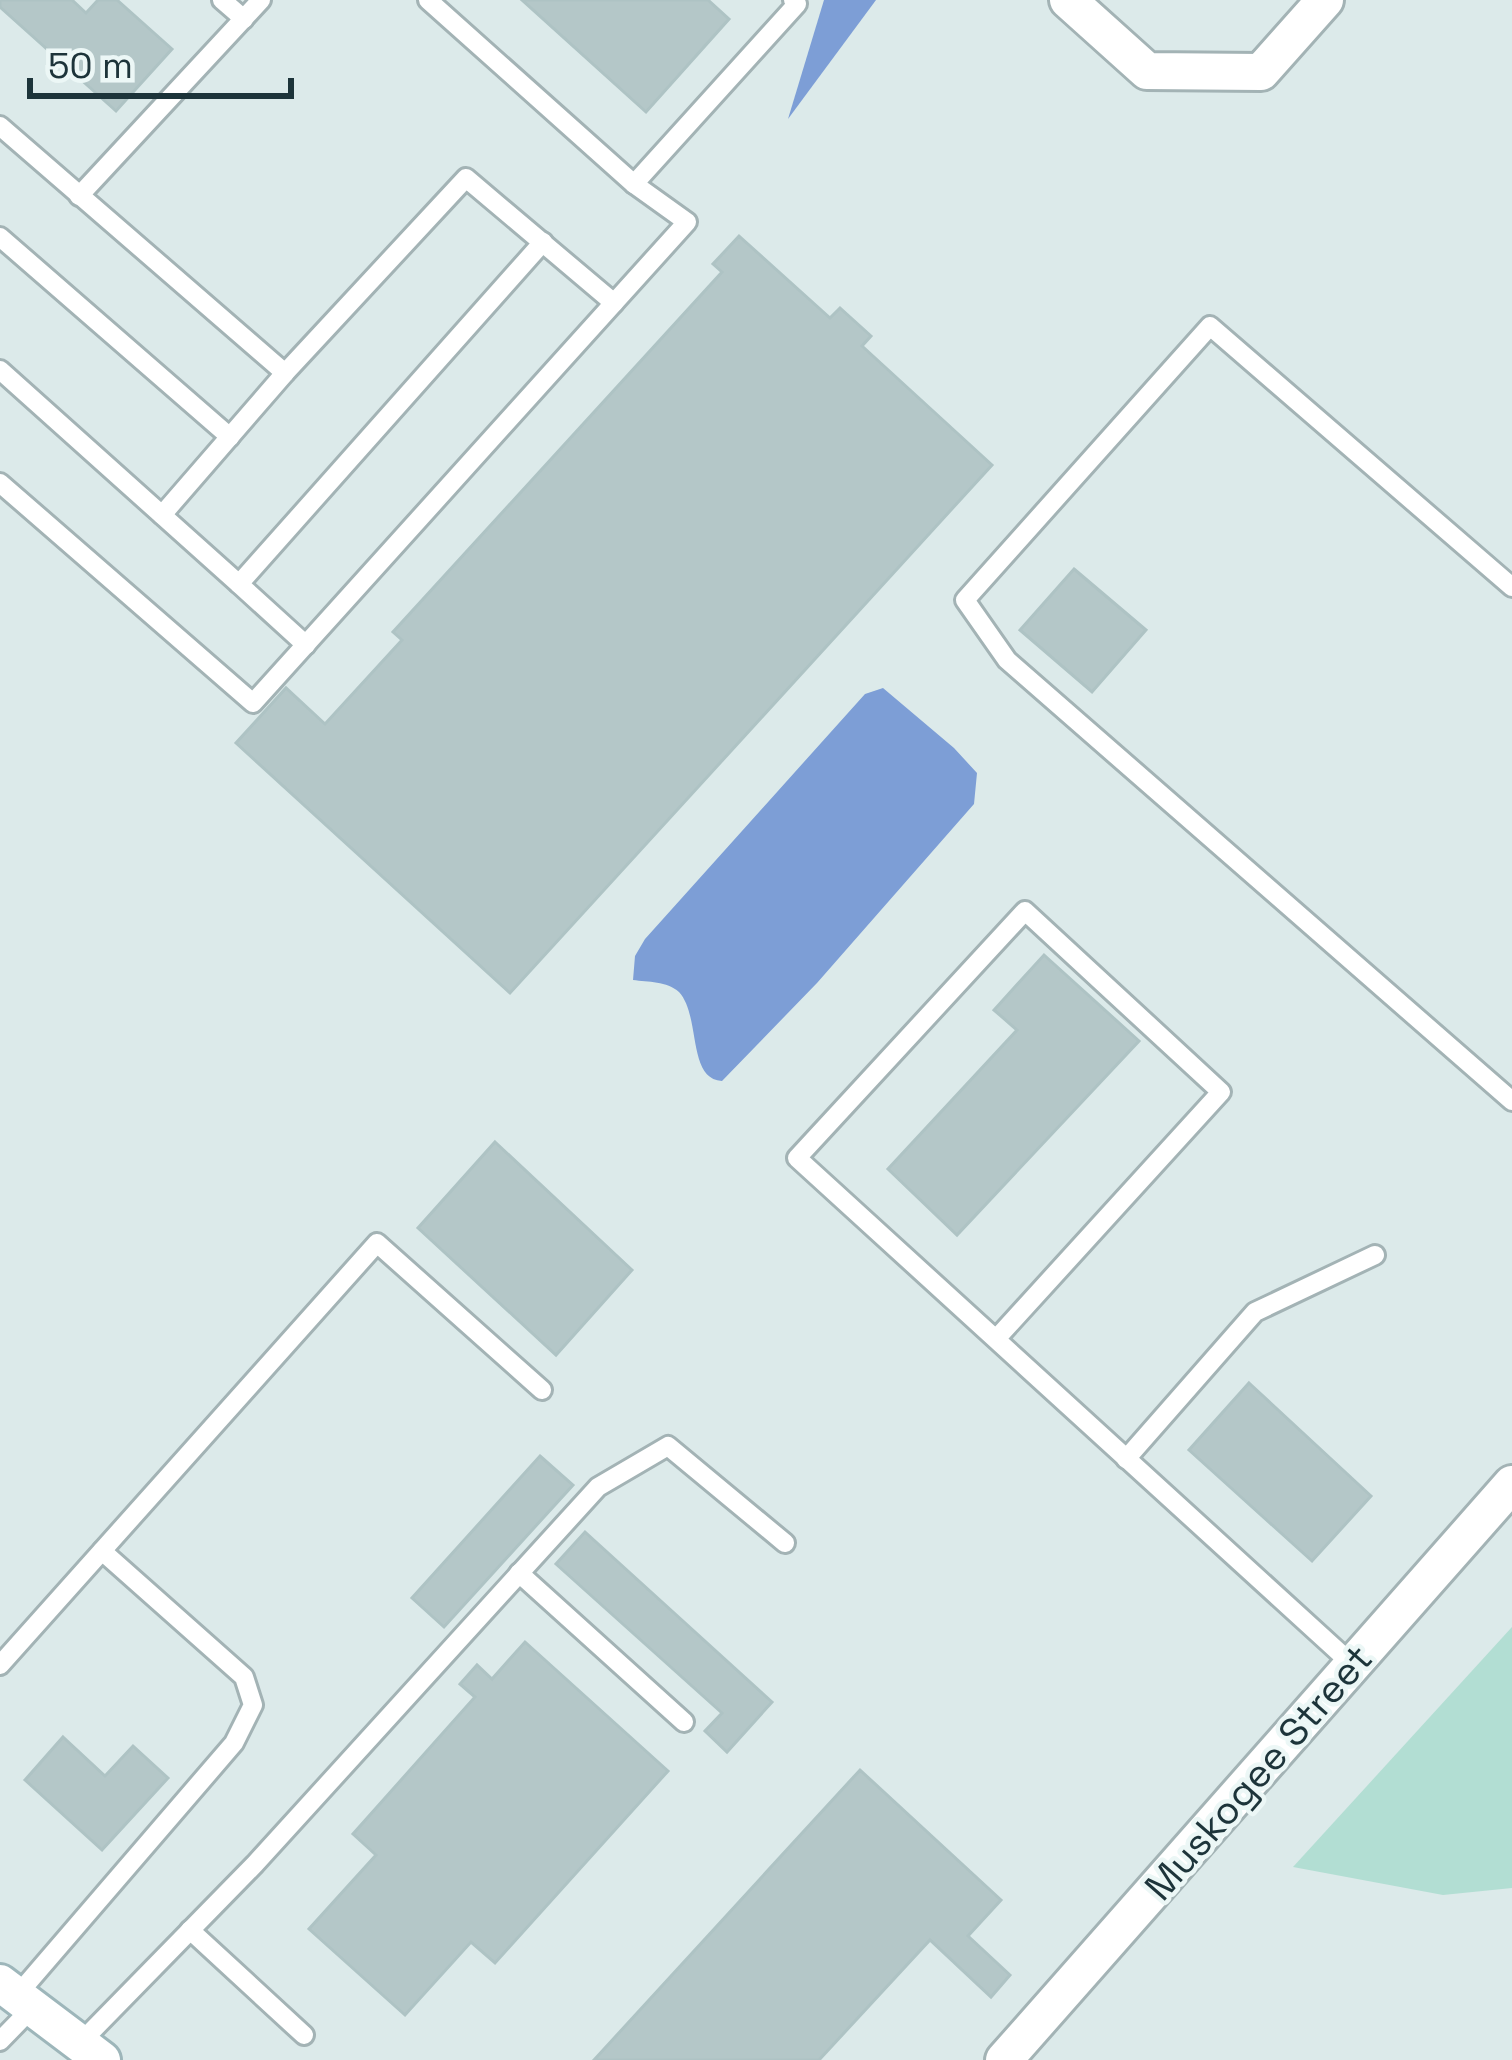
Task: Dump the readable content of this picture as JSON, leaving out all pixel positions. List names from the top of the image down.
{
  "streets": {
    "street": ["Muskogee Street"]
  },
  "scale_bar": "50 m"
}
